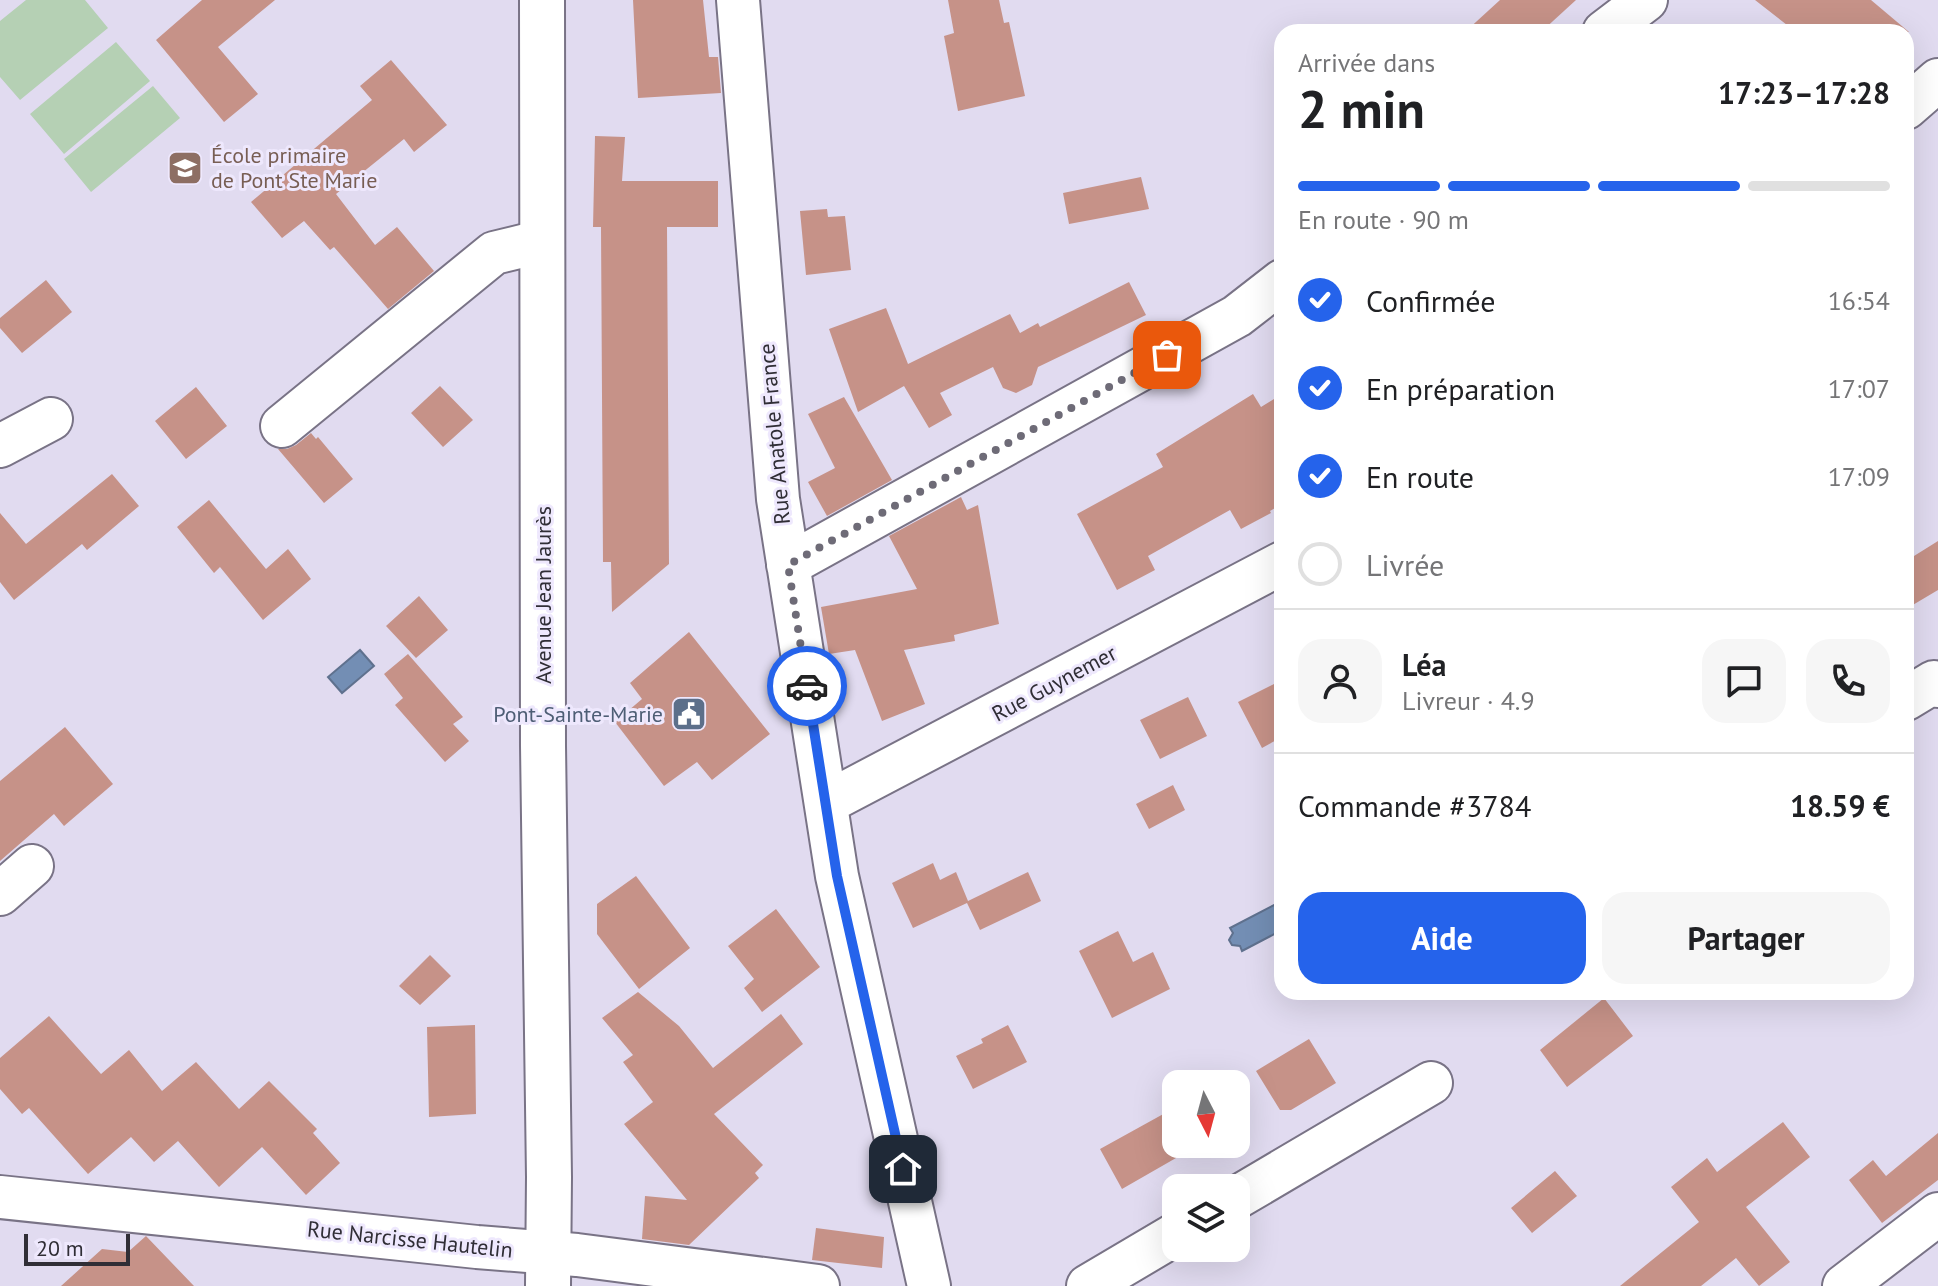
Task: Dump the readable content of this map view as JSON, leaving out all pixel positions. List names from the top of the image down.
{
  "streets": {
    "main road": ["Avenue Jean Jaurès"],
    "street": ["Rue Anatole France", "Rue Guynemer", "Rue Narcisse Hautelin"]
  },
  "crossings": [
    ["Rue Anatole France", "Rue Guynemer"],
    ["Avenue Jean Jaurès", "Rue Narcisse Hautelin"]
  ],
  "places": {
    "school or university": ["École primaire de Pont Ste Marie"],
    "public building": ["Pont-Sainte-Marie"]
  },
  "scale_bar": "20 m",
  "north": "bottom",
  "page": {
    "heading": ["2 min", "Arrivée dans", "17:23–17:28"],
    "panel": [
      "Léa",
      "Livreur · 4.9",
      "Commande #3784",
      "18.59 €"
    ],
    "bar": "En route · 90 m",
    "list": [
      ["Confirmée", "16:54"],
      ["En préparation", "17:07"],
      ["En route", "17:09"],
      "Livrée"
    ],
    "buttons": ["Aide", "Partager"],
    "scale": "20 m"
  }
}
